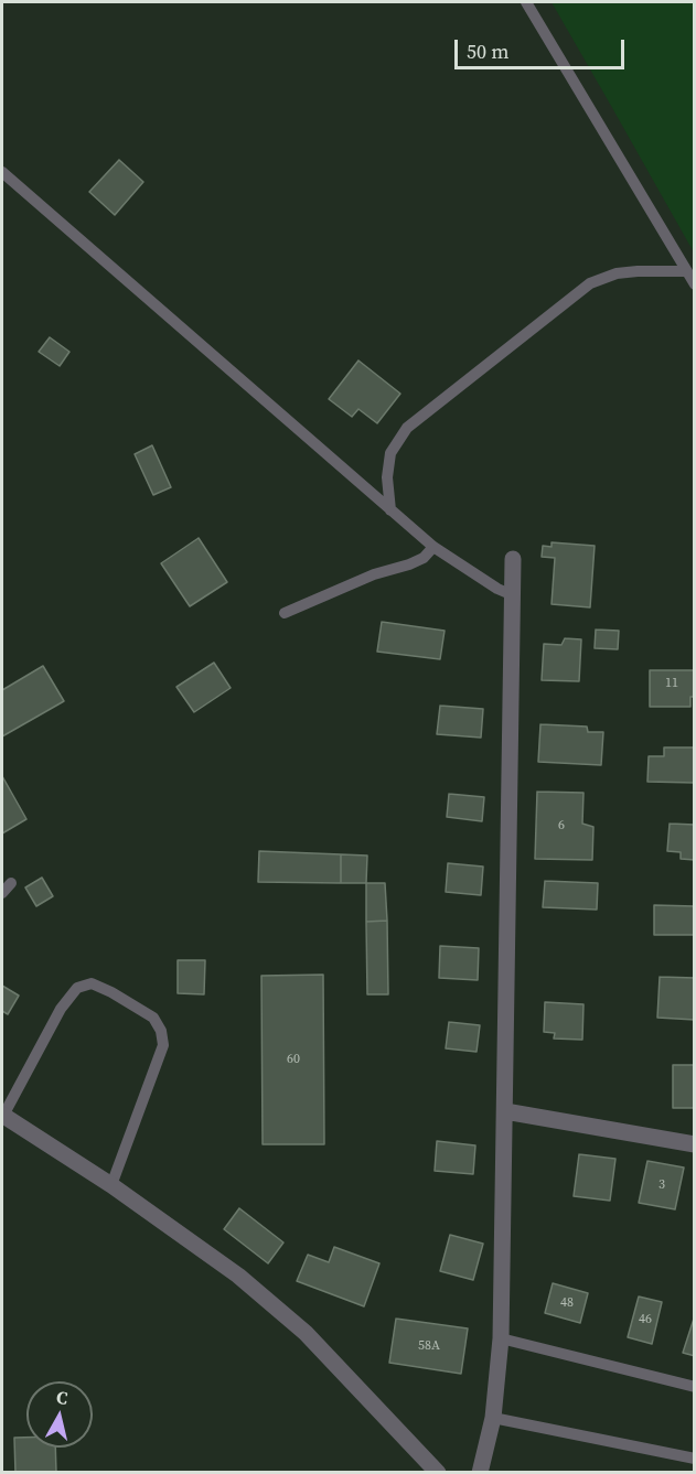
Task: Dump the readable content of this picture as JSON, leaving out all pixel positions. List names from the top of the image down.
{
  "house_numbers": [
    "11",
    "6",
    "60",
    "3",
    "48",
    "46",
    "58А"
  ],
  "scale_bar": "50 m",
  "north": "top"
}
